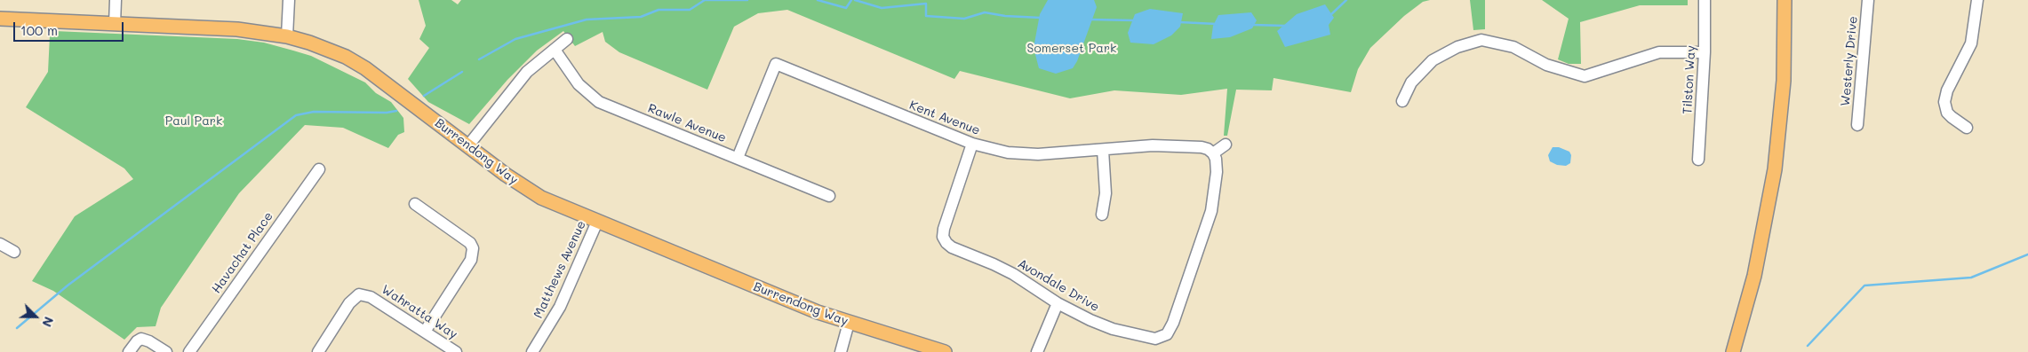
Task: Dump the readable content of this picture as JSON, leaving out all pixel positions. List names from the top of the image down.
{
  "streets": {
    "main road": ["Burrendong Way"],
    "street": [
      "Westerly Drive",
      "Tilston Way",
      "Kent Avenue",
      "Rawle Avenue",
      "Havachat Place",
      "Matthews Avenue",
      "Avondale Drive",
      "Wahratta Way"
    ]
  },
  "crossings": [
    ["Kent Avenue", "Rawle Avenue"],
    ["Kent Avenue", "Avondale Drive"],
    ["Burrendong Way", "Matthews Avenue"]
  ],
  "parks": ["Somerset Park", "Paul Park"],
  "scale_bar": "100 m",
  "north": "bottom right"
}
